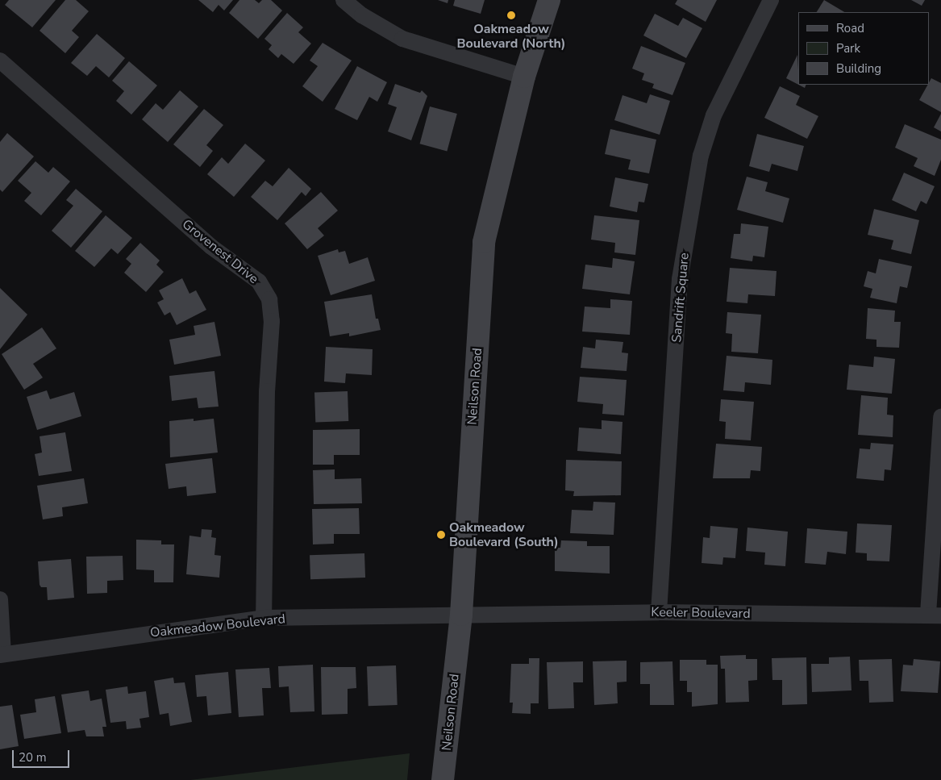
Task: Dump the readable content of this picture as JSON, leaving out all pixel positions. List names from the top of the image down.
{
  "streets": {
    "main road": ["Neilson Road"],
    "street": [
      "Grovenest Drive",
      "Sandrift Square",
      "Keeler Boulevard",
      "Oakmeadow Boulevard"
    ]
  },
  "crossings": [
    ["Grovenest Drive", "Oakmeadow Boulevard"],
    ["Sandrift Square", "Keeler Boulevard"],
    ["Neilson Road", "Keeler Boulevard"],
    ["Neilson Road", "Oakmeadow Boulevard"],
    ["Keeler Boulevard", "Oakmeadow Boulevard"]
  ],
  "places": ["Oakmeadow Boulevard (North)", "Oakmeadow Boulevard (South)"],
  "legend": ["Road", "Park", "Building"],
  "scale_bar": "20 m"
}
